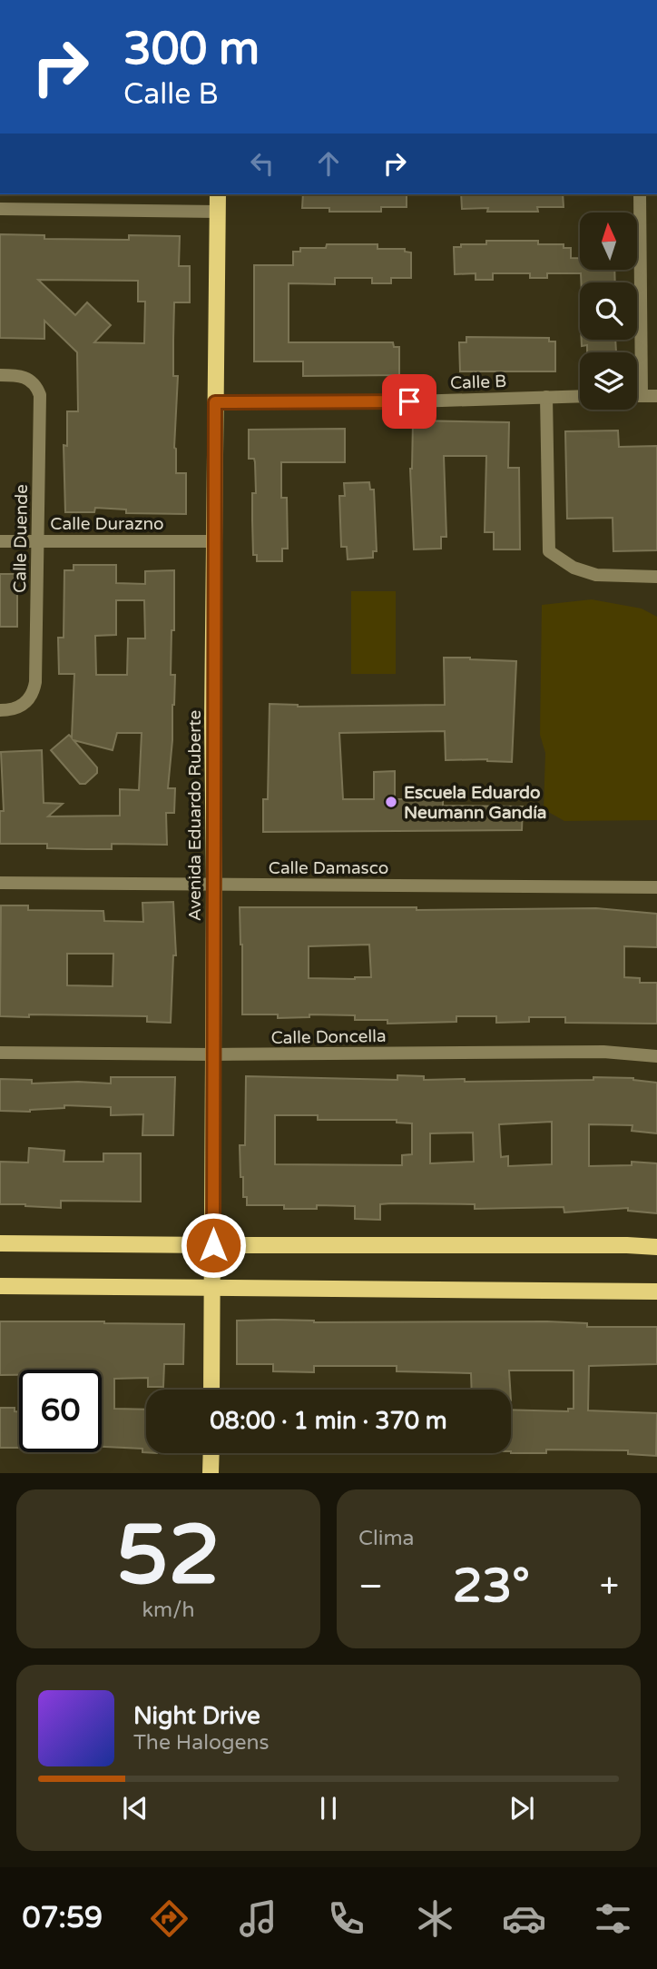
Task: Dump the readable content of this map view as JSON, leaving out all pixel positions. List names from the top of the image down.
{
  "streets": {
    "main road": ["Avenida Eduardo Ruberte"],
    "street": [
      "Calle B",
      "Calle Durazno",
      "Calle Duende",
      "Calle Damasco",
      "Calle Doncella"
    ]
  },
  "crossings": [
    ["Calle B", "Avenida Eduardo Ruberte"],
    ["Calle Durazno", "Calle Duende"],
    ["Calle Durazno", "Avenida Eduardo Ruberte"],
    ["Avenida Eduardo Ruberte", "Calle Damasco"],
    ["Avenida Eduardo Ruberte", "Calle Doncella"]
  ],
  "places": ["Escuela Eduardo Neumann Gandía"],
  "north": "top",
  "page": {
    "turn": ["300 m", "Calle B"],
    "limit": "60",
    "trip": "08:00 · 1 min · 370 m",
    "tile": [
      ["52", "km/h"],
      "Clima"
    ],
    "heat": ["−", "23°", "+"],
    "song": ["Night Drive", "The Halogens"],
    "tabs": "07:59"
  }
}
